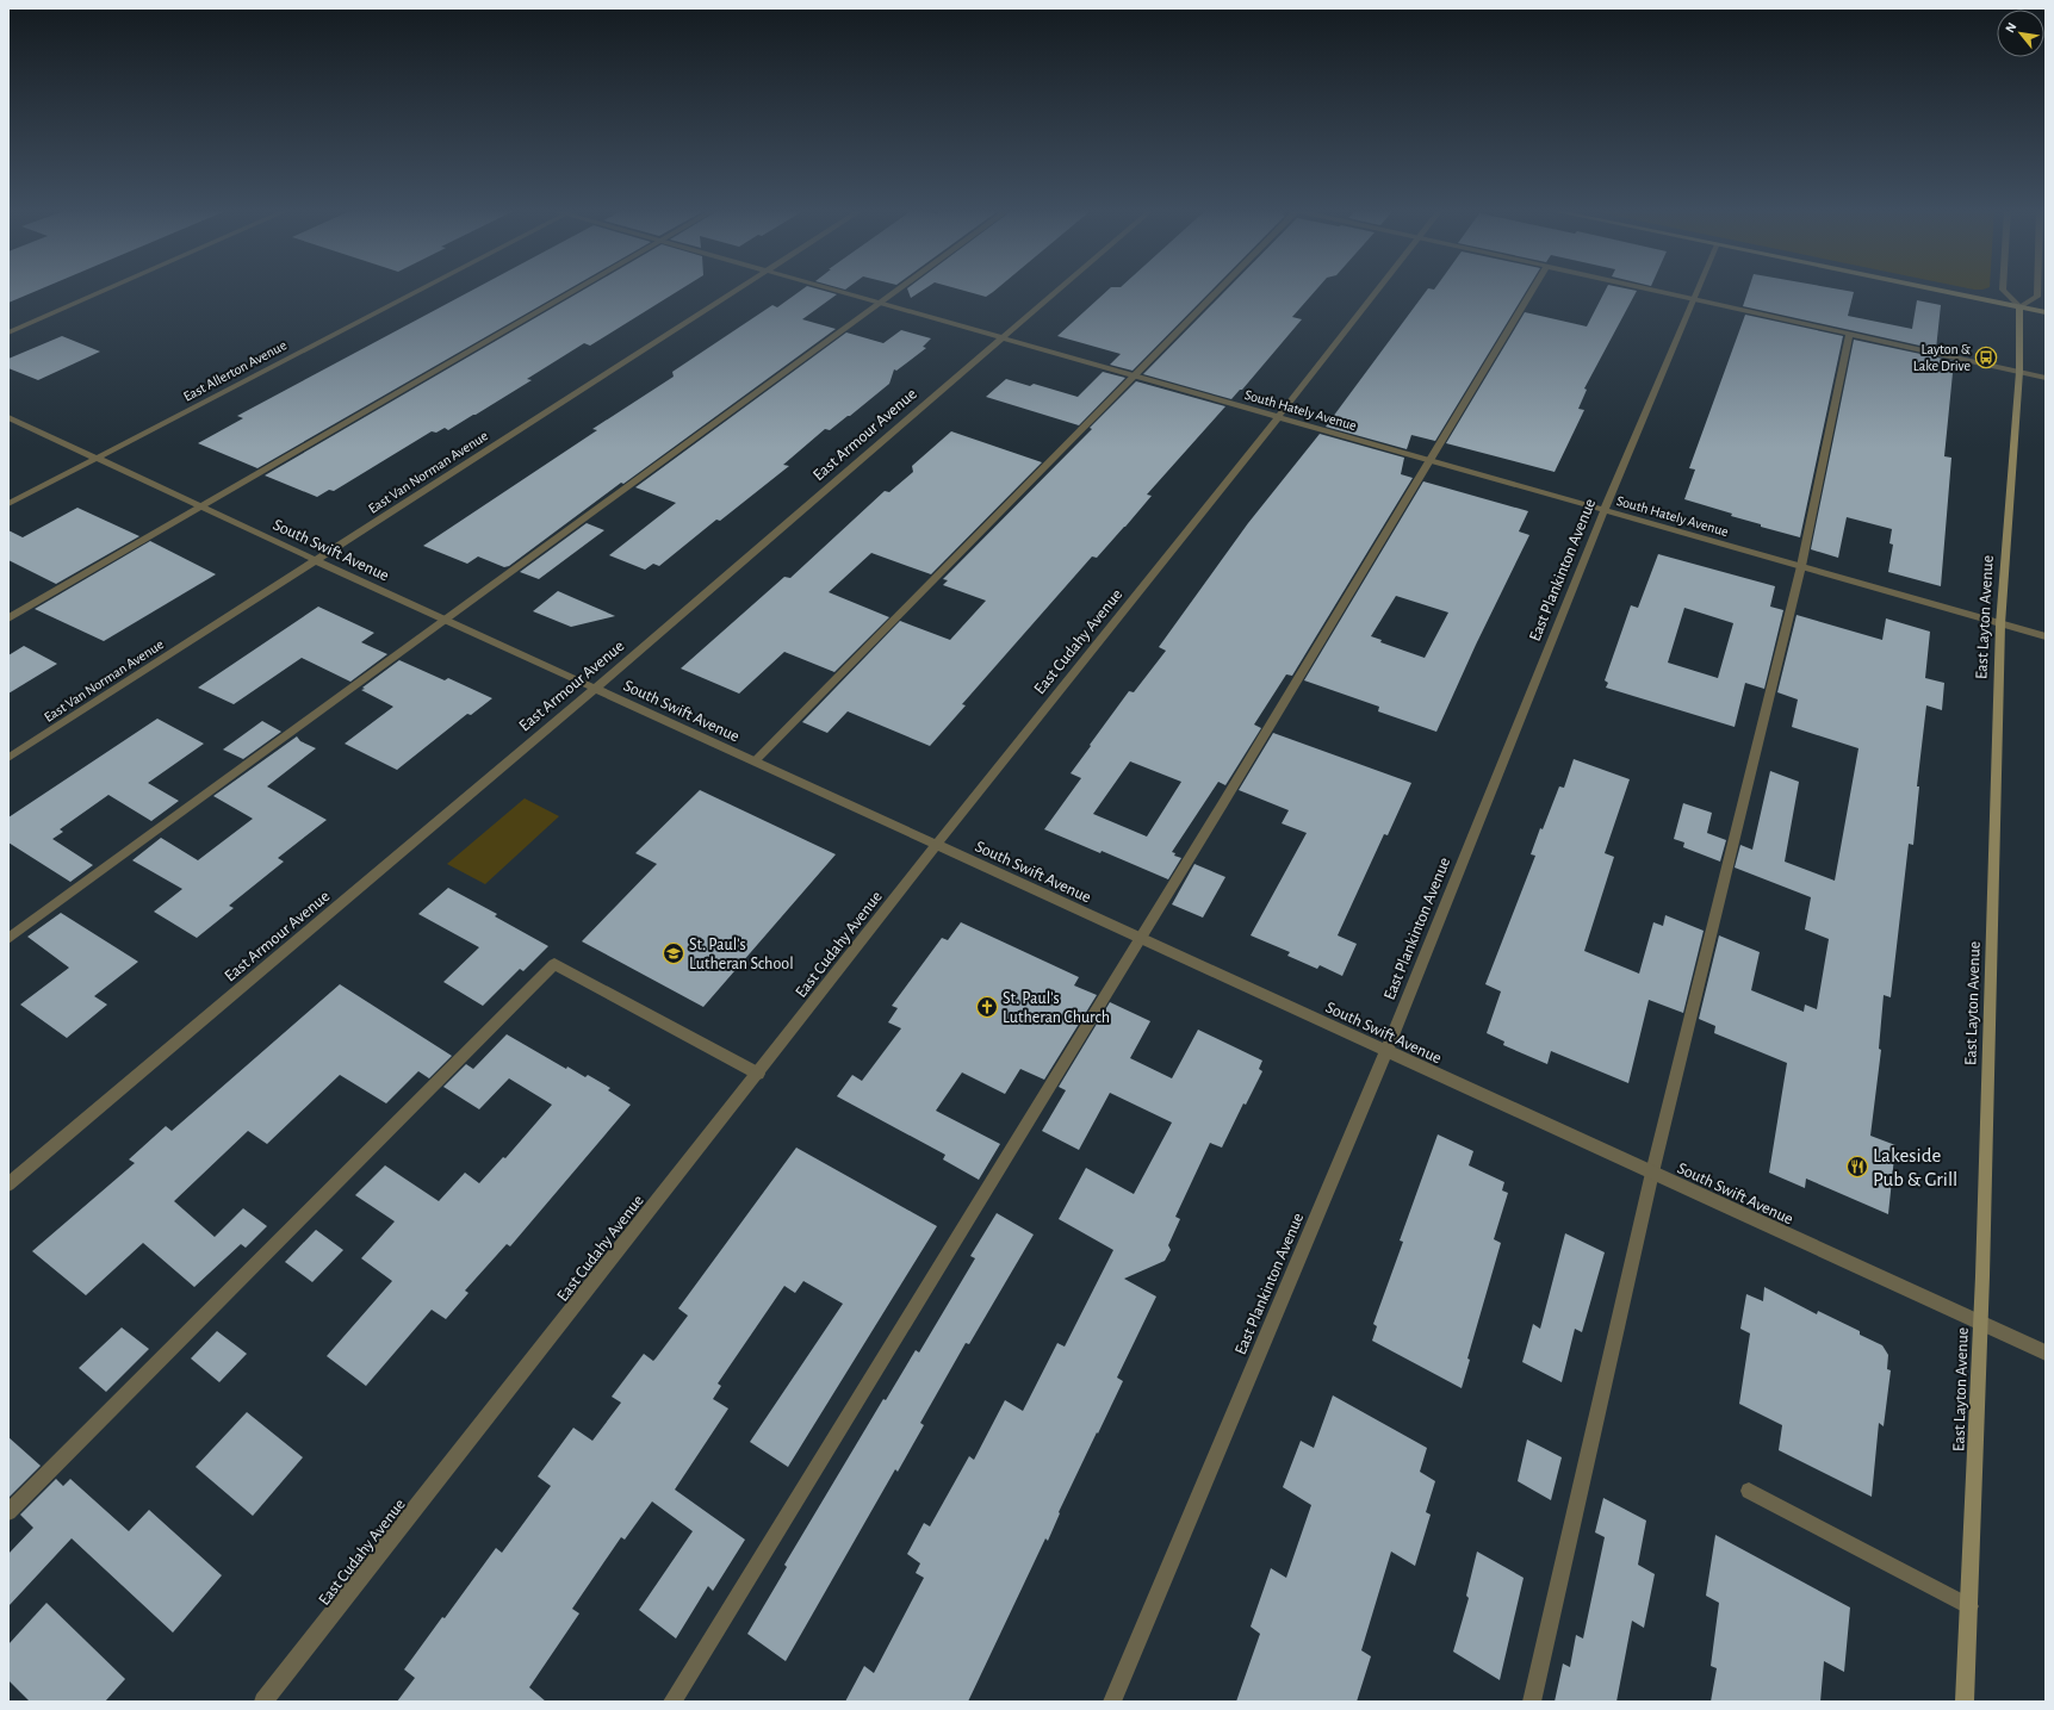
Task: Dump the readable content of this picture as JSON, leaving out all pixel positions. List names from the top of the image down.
{
  "streets": {
    "main road": ["East Layton Avenue"],
    "street": [
      "East Allerton Avenue",
      "South Hately Avenue",
      "East Armour Avenue",
      "East Van Norman Avenue",
      "South Swift Avenue",
      "East Plankinton Avenue",
      "East Cudahy Avenue"
    ]
  },
  "crossings": [
    ["East Allerton Avenue", "South Swift Avenue"],
    ["South Hately Avenue", "East Armour Avenue"],
    ["South Hately Avenue", "East Plankinton Avenue"],
    ["South Hately Avenue", "East Layton Avenue"],
    ["South Hately Avenue", "East Cudahy Avenue"],
    ["East Armour Avenue", "South Swift Avenue"],
    ["East Van Norman Avenue", "South Swift Avenue"],
    ["South Swift Avenue", "East Plankinton Avenue"],
    ["South Swift Avenue", "East Layton Avenue"],
    ["South Swift Avenue", "East Cudahy Avenue"]
  ],
  "places": {
    "bus stop": ["Layton & Lake Drive"],
    "school or university": ["St. Paul's Lutheran School"],
    "church": ["St. Paul's Lutheran Church"],
    "restaurant": ["Lakeside Pub & Grill"]
  },
  "north": "top left"
}
